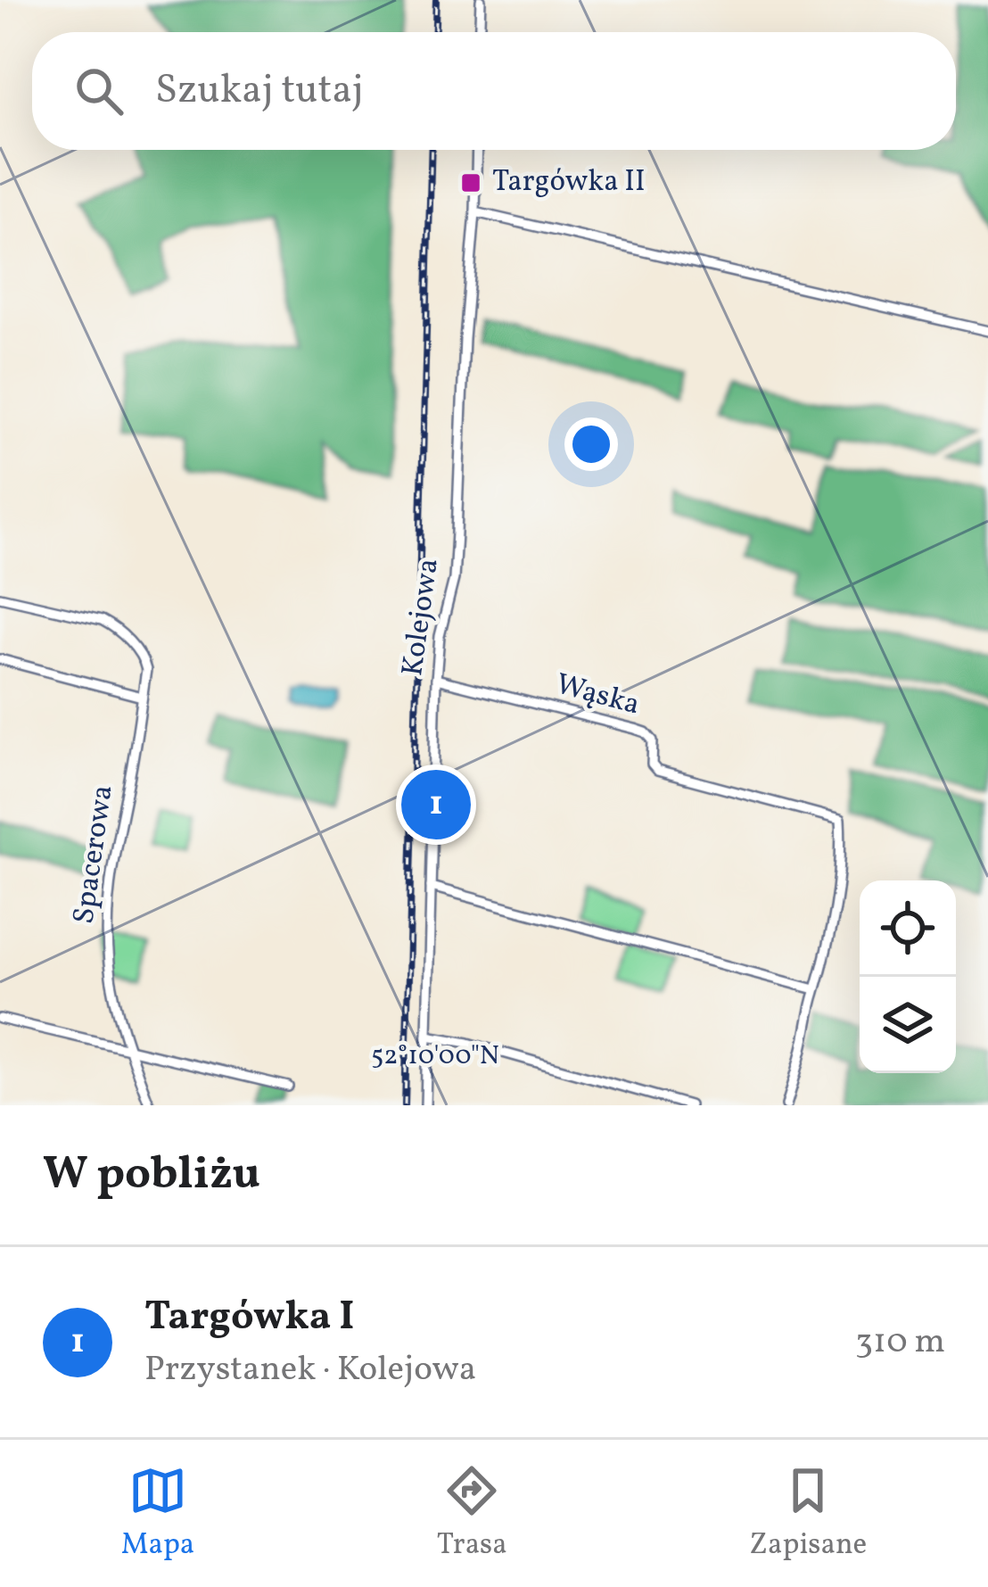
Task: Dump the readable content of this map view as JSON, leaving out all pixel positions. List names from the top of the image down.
{
  "streets": {
    "street": ["Kolejowa", "Wąska", "Spacerowa"]
  },
  "crossings": [
    ["Kolejowa", "Wąska"]
  ],
  "places": {
    "transit": ["Targówka II"]
  },
  "page": {
    "search": "Szukaj tutaj",
    "pins": "1",
    "heading": "W pobliżu",
    "list": [
      {
        "mark": "1",
        "name": "Targówka I",
        "note": "Przystanek · Kolejowa",
        "value": "310 m"
      }
    ],
    "nav": ["Mapa", "Trasa", "Zapisane"]
  },
  "coordinates": ["52°10'00\"N"]
}
